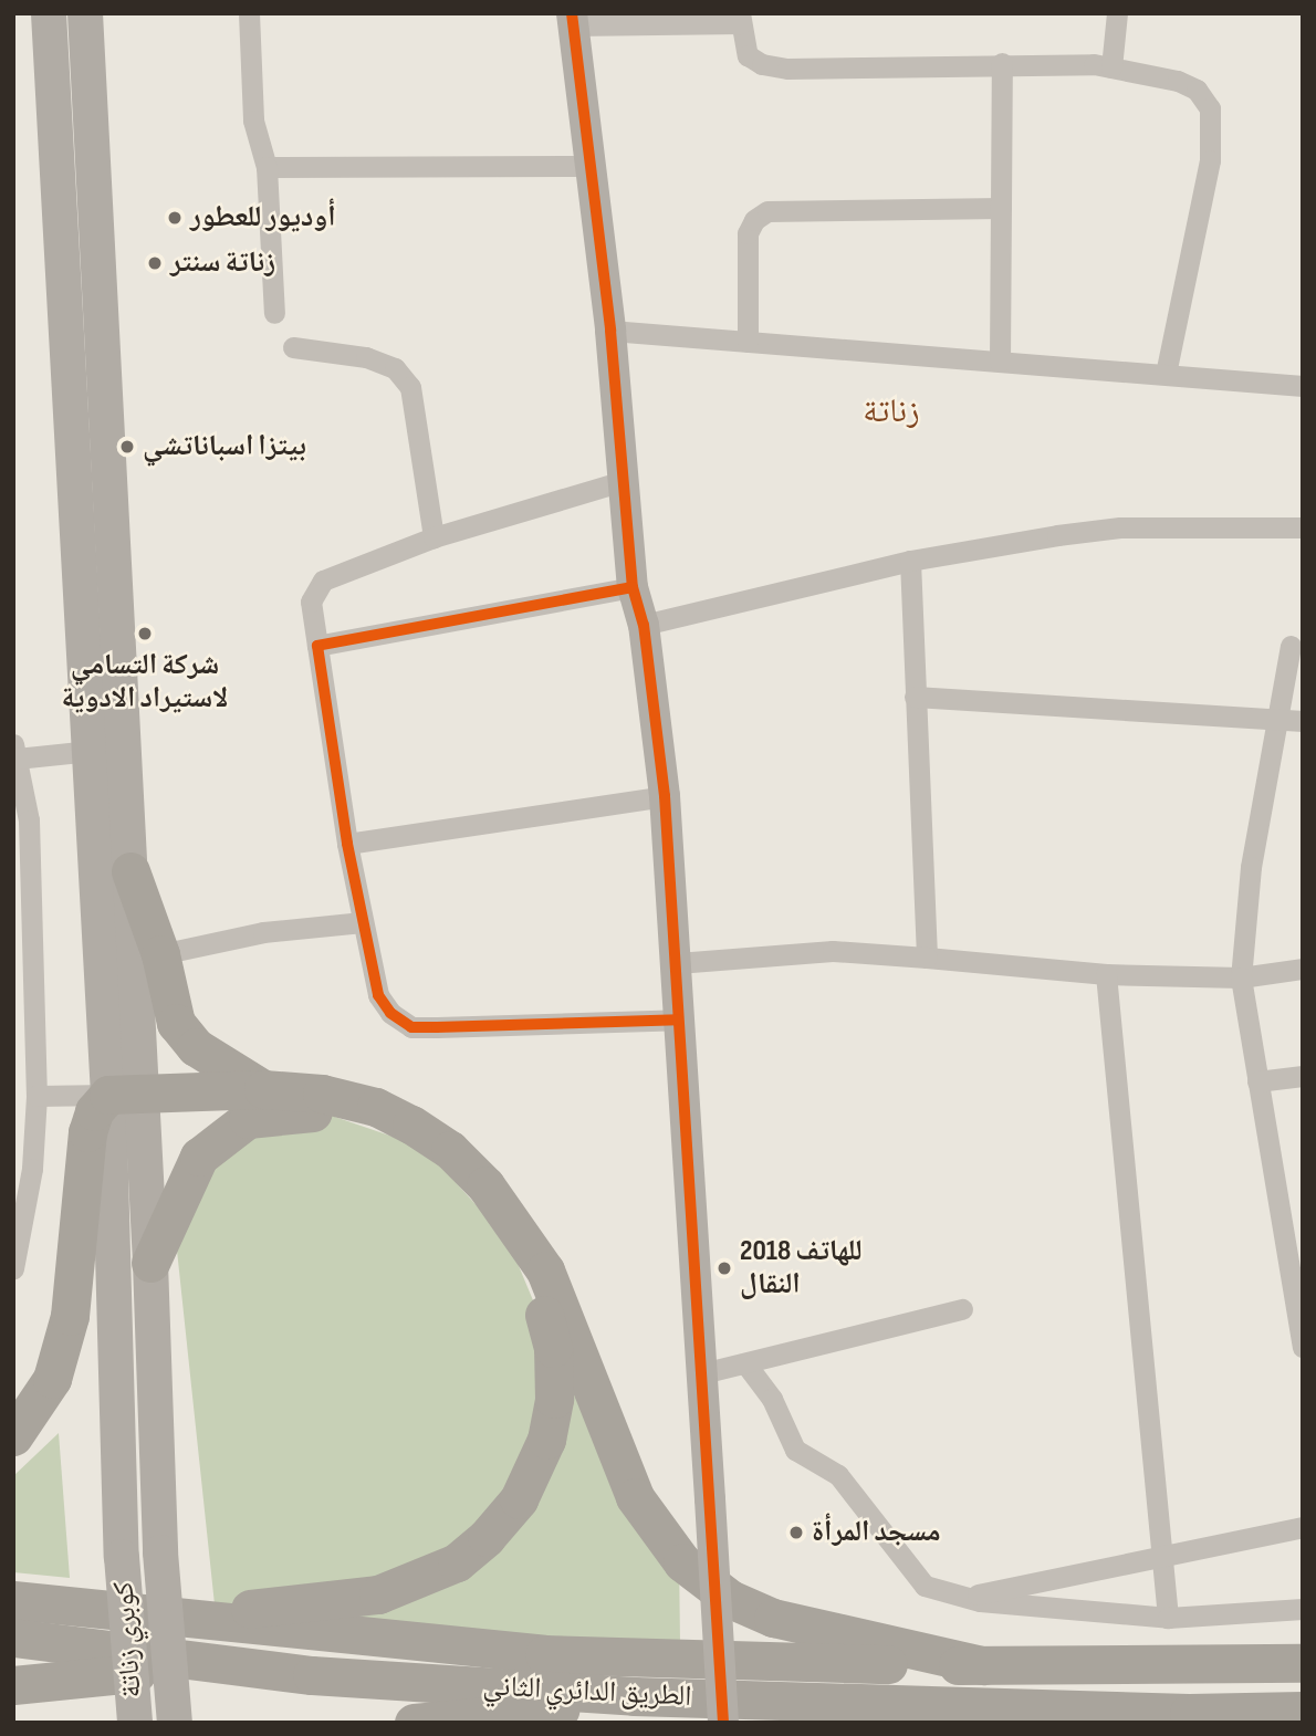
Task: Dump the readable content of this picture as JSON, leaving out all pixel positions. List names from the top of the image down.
{
  "streets": {
    "highway": ["الطريق الدائري الثاني"],
    "main road": ["كوبري زناتة"]
  },
  "districts": ["زناتة"],
  "places": [
    "أوديور للعطور",
    "زناتة سنتر",
    "بيتزا اسباناتشي",
    "شركة التسامي لاستيراد الادوية",
    "2018 للهاتف النقال",
    "مسجد المرأة"
  ]
}
